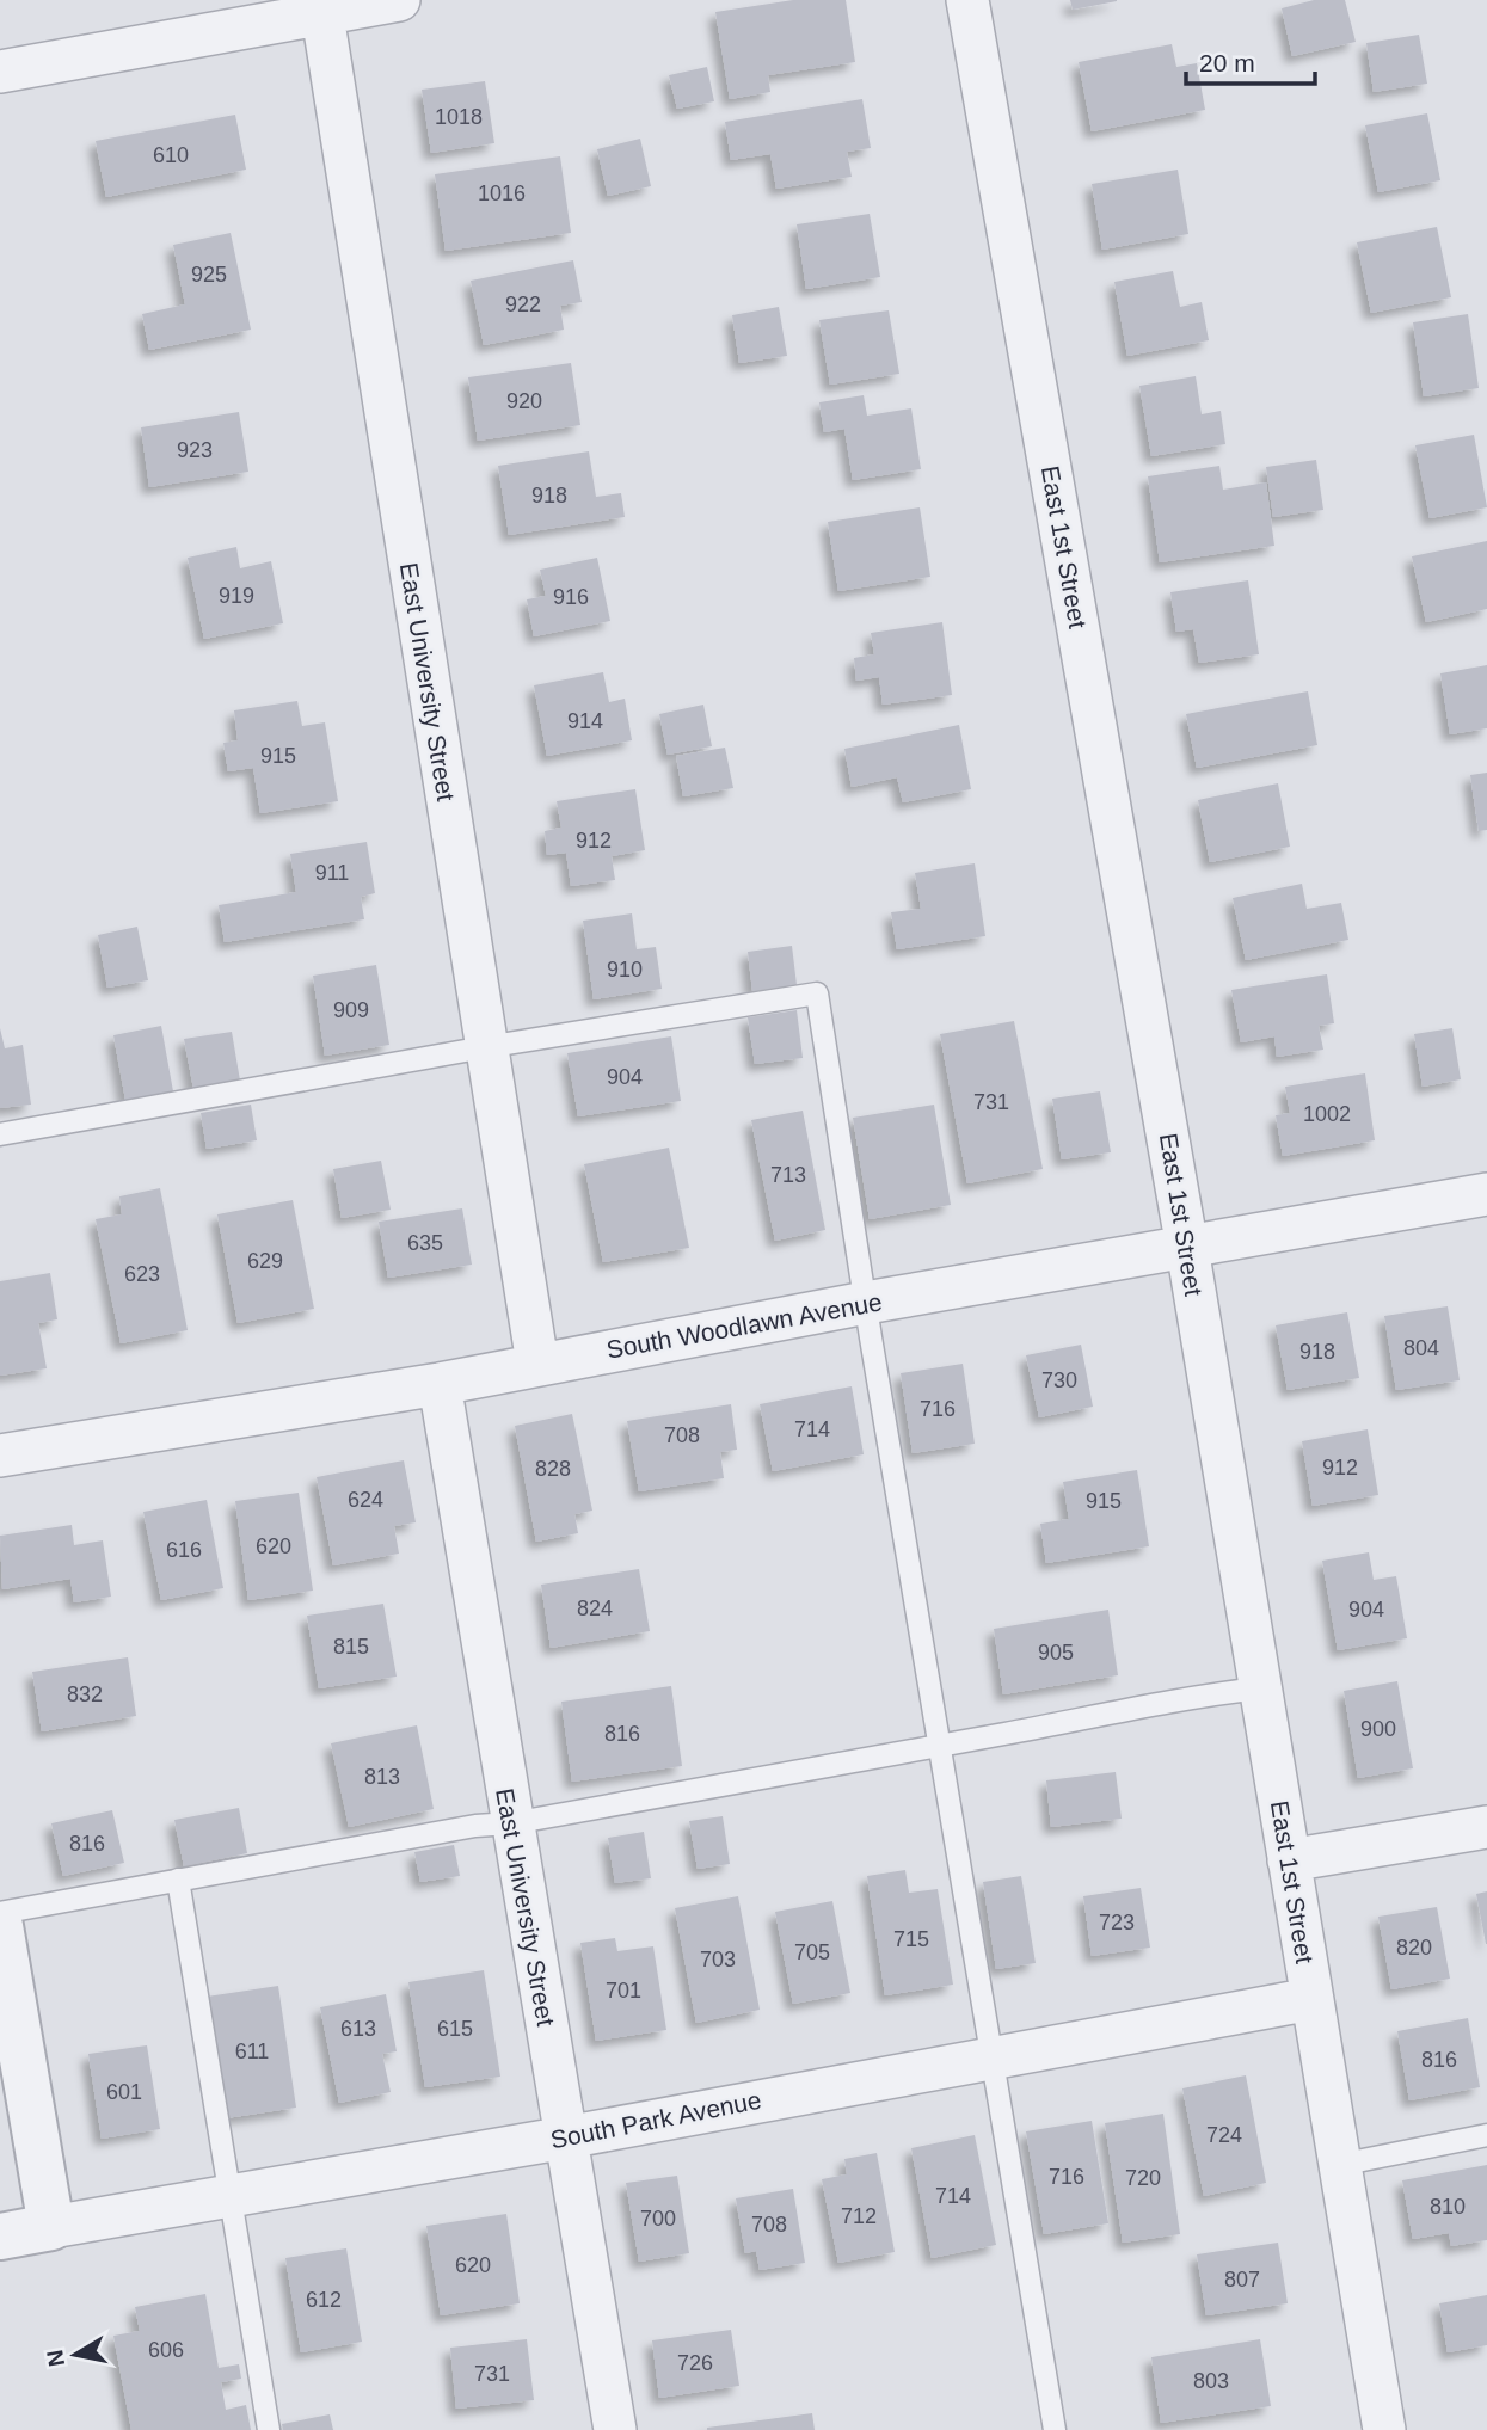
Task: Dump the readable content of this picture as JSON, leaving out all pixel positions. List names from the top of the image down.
{
  "streets": {
    "street": [
      "East 1st Street",
      "East University Street",
      "South Woodlawn Avenue",
      "South Park Avenue"
    ]
  },
  "crossings": [
    ["East 1st Street", "South Woodlawn Avenue"],
    ["East 1st Street", "South Park Avenue"],
    ["East University Street", "South Woodlawn Avenue"],
    ["East University Street", "South Park Avenue"]
  ],
  "house_numbers": [
    "1018",
    "610",
    "1016",
    "925",
    "922",
    "920",
    "923",
    "918",
    "919",
    "916",
    "914",
    "915",
    "912",
    "911",
    "910",
    "909",
    "904",
    "731",
    "1002",
    "713",
    "635",
    "629",
    "623",
    "804",
    "918",
    "730",
    "716",
    "714",
    "708",
    "912",
    "828",
    "624",
    "915",
    "620",
    "616",
    "824",
    "904",
    "815",
    "905",
    "832",
    "900",
    "816",
    "813",
    "816",
    "723",
    "715",
    "820",
    "705",
    "703",
    "701",
    "613",
    "615",
    "611",
    "816",
    "601",
    "724",
    "716",
    "720",
    "714",
    "810",
    "712",
    "700",
    "708",
    "620",
    "807",
    "612",
    "606",
    "726",
    "731",
    "803"
  ],
  "scale_bar": "20 m",
  "north": "left"
}
